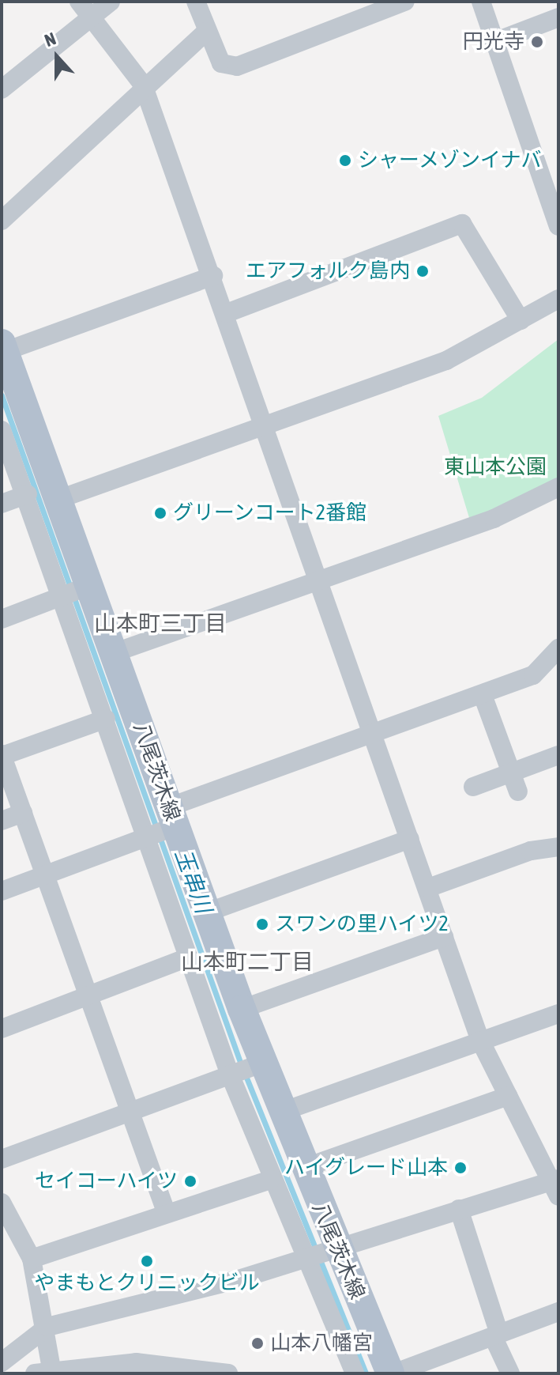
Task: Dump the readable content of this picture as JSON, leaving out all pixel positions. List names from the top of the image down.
{
  "streets": {
    "main road": ["八尾茨木線"]
  },
  "districts": ["山本町三丁目", "山本町二丁目"],
  "water": ["玉串川"],
  "parks": ["東山本公園"],
  "places": [
    "円光寺",
    "シャーメゾンイナバ",
    "エアフォルク島内",
    "グリーンコート2番館",
    "スワンの里ハイツ2",
    "ハイグレード山本",
    "セイコーハイツ",
    "やまもとクリニックビル",
    "山本八幡宮"
  ],
  "north": "top"
}
